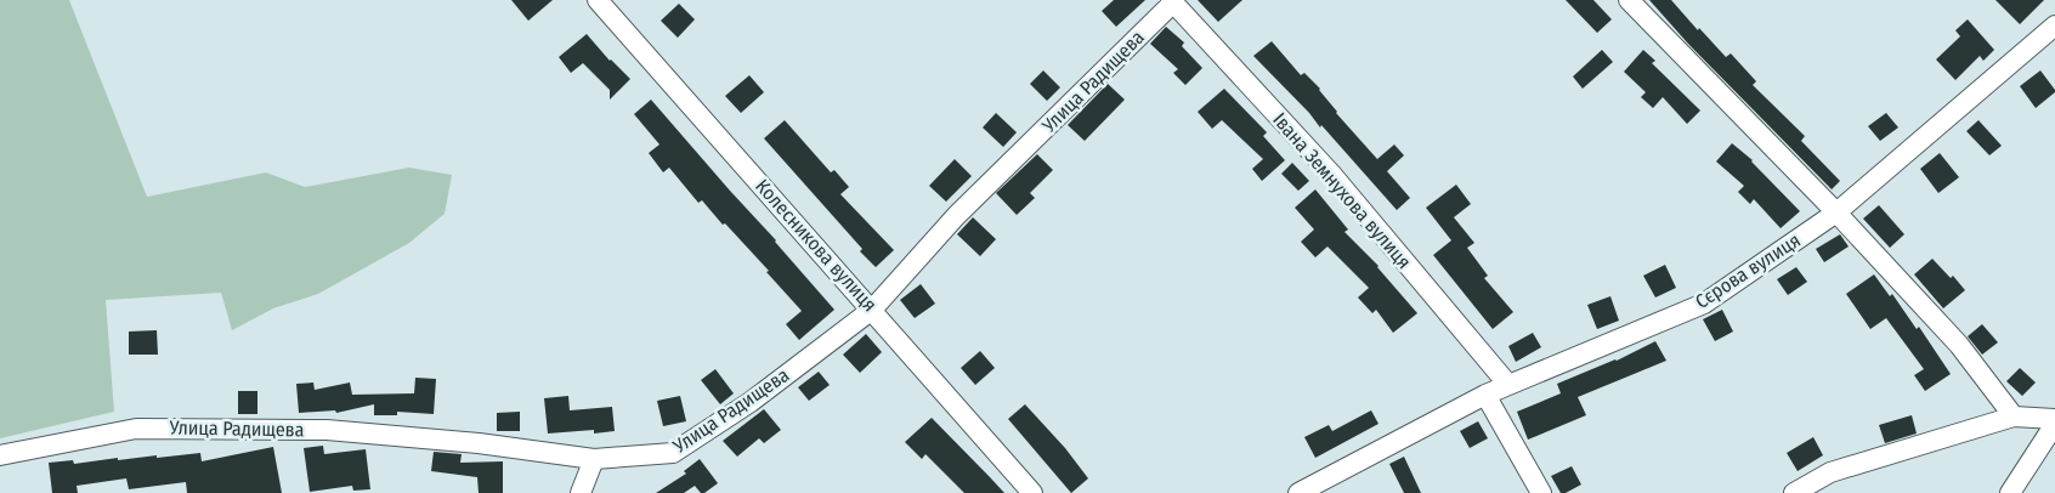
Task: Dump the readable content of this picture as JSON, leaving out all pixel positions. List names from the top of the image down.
{
  "streets": {
    "street": [
      "Улица Радищева",
      "Івана Земнухова вулиця",
      "Колесникова вулиця",
      "Сєрова вулиця"
    ]
  },
  "crossings": [
    ["Улица Радищева", "Івана Земнухова вулиця"],
    ["Улица Радищева", "Колесникова вулиця"],
    ["Івана Земнухова вулиця", "Сєрова вулиця"]
  ]
}
